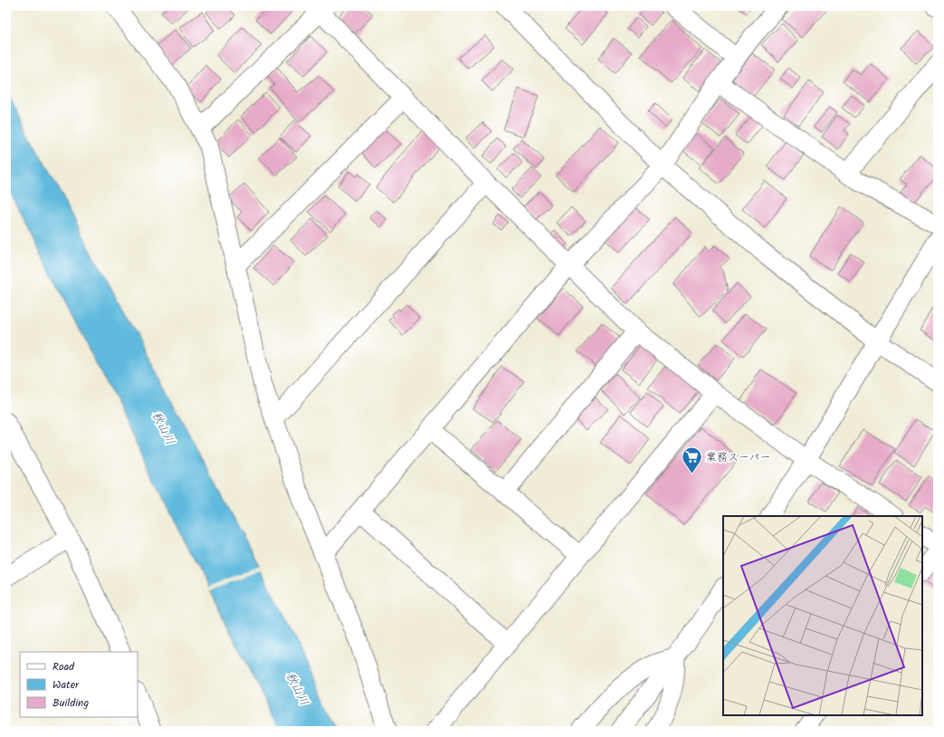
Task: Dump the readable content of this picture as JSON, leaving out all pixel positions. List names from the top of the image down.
{
  "water": ["秋山川"],
  "places": {
    "supermarket": ["業務スーパー"]
  },
  "legend": ["Road", "Water", "Building"]
}
